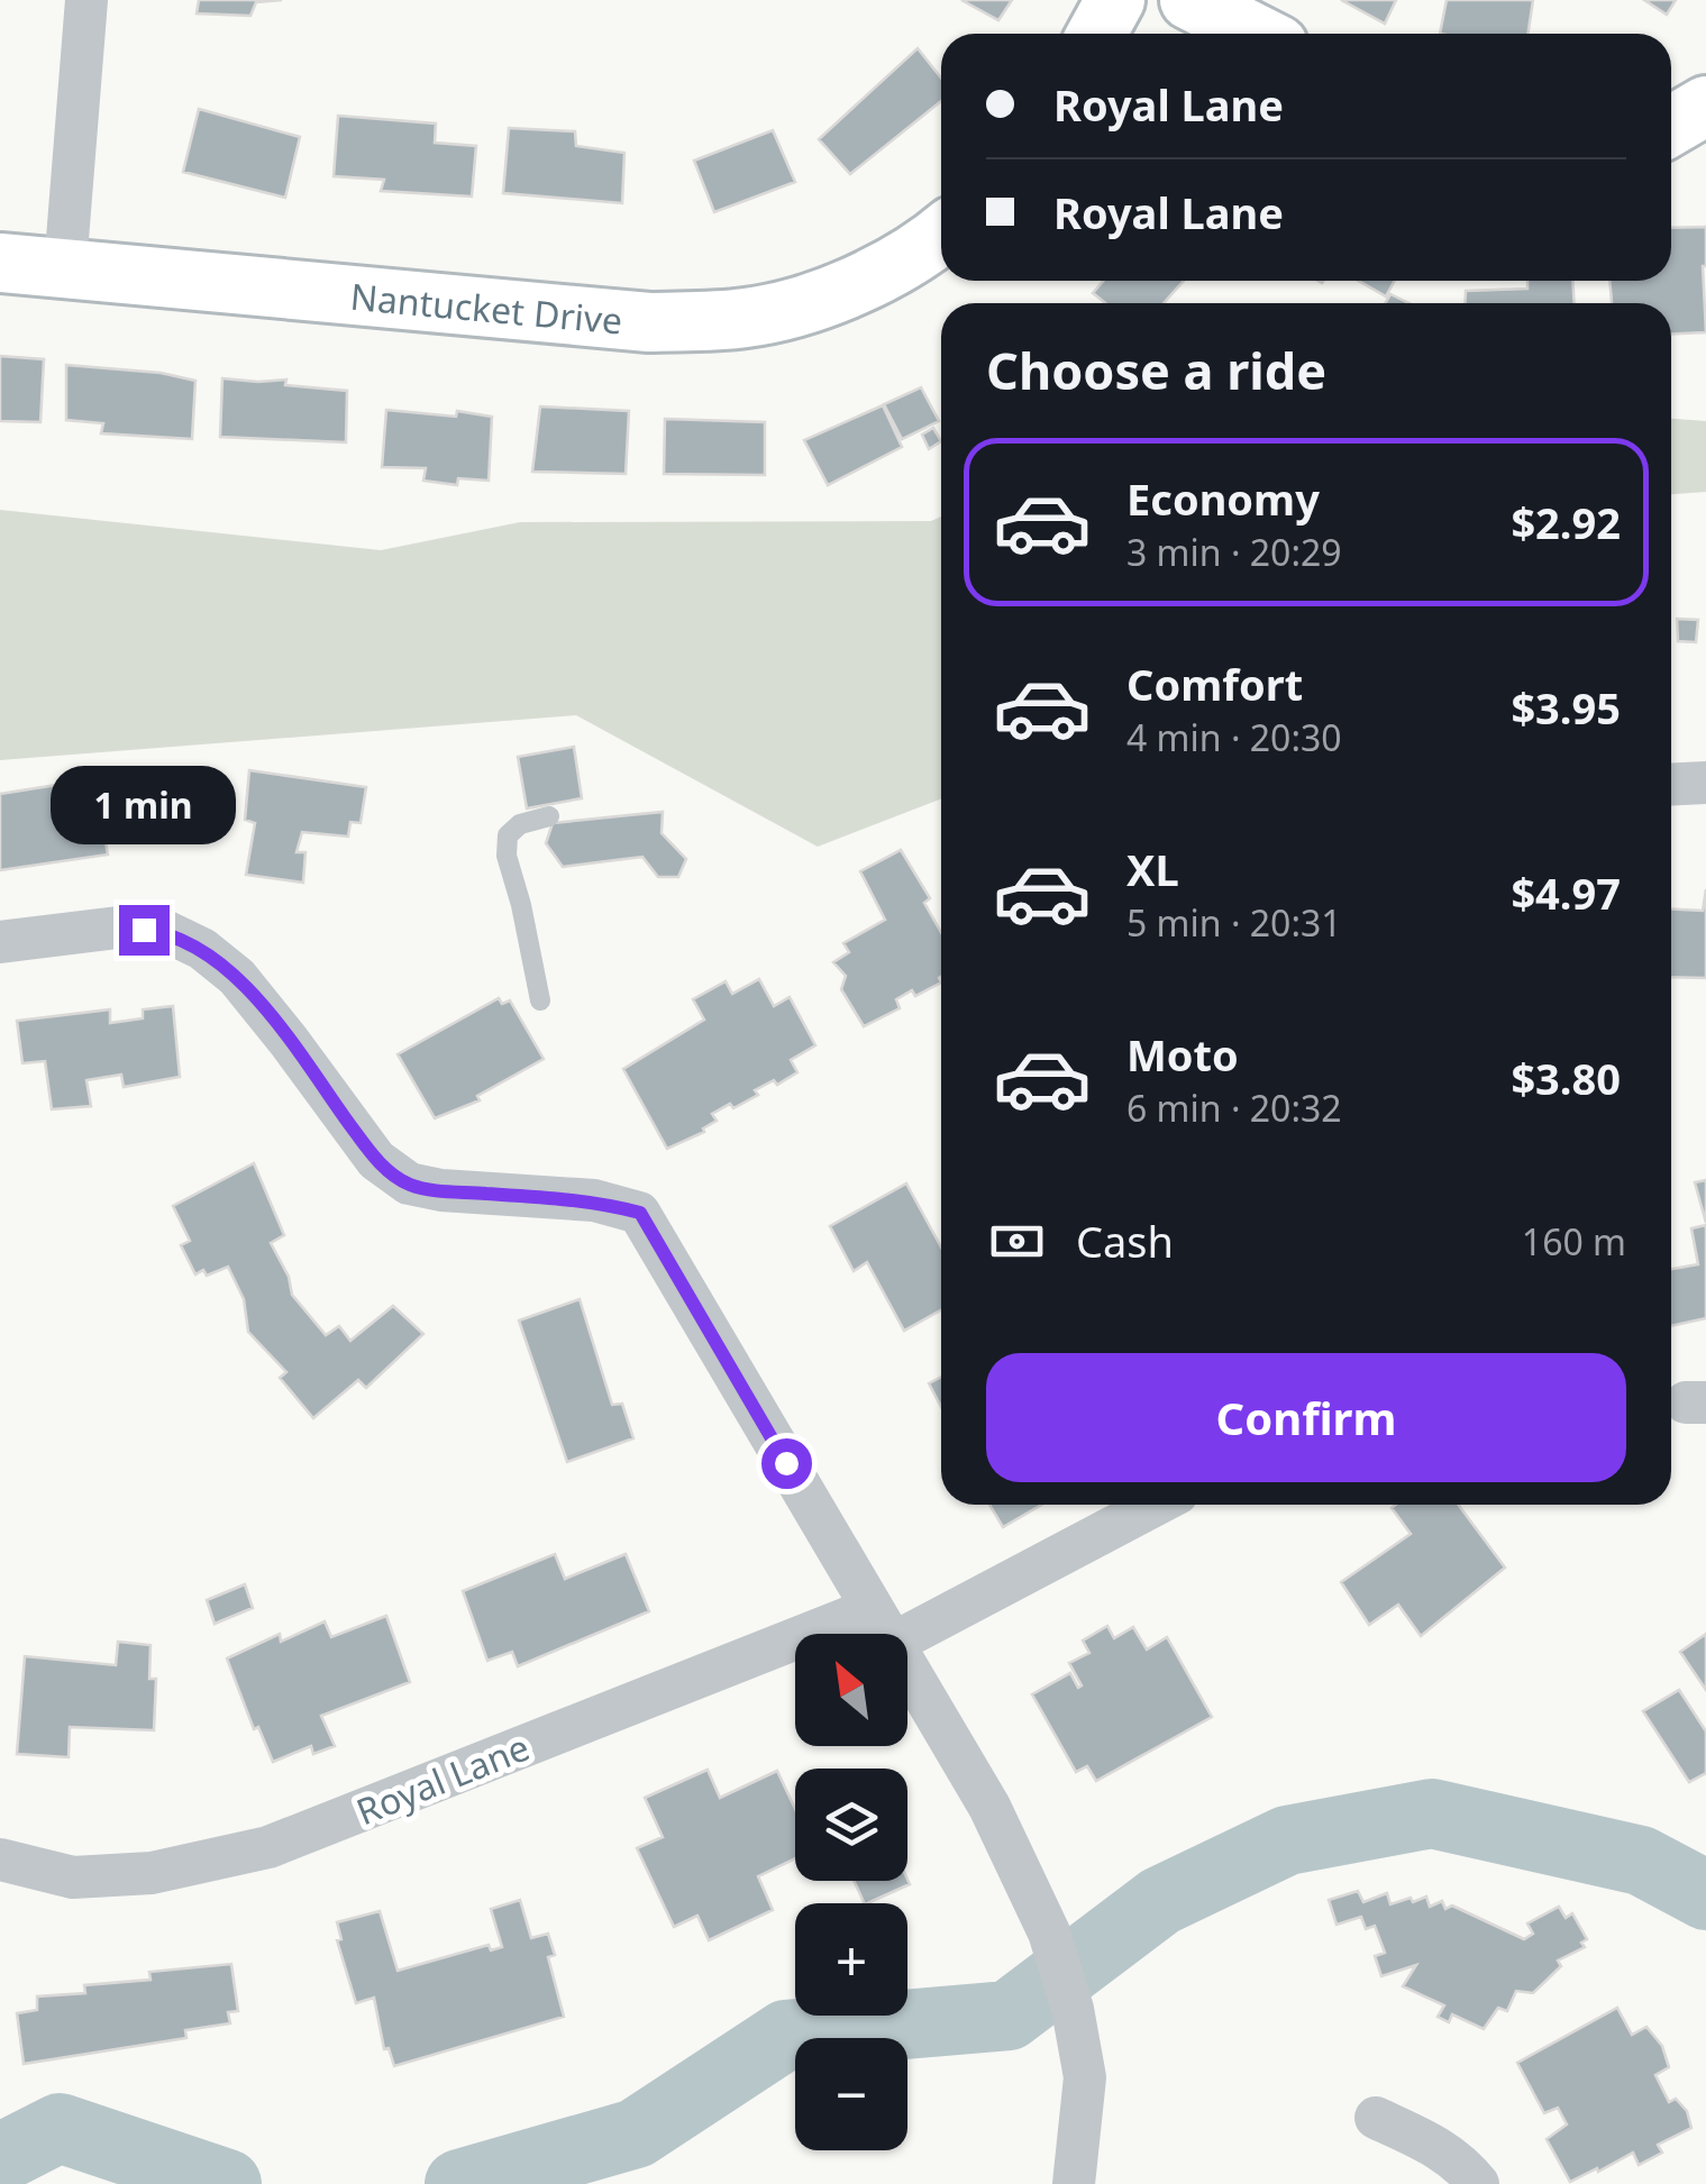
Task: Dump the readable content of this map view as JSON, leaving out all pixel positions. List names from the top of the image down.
{
  "streets": {
    "street": ["Nantucket Drive", "Royal Lane"]
  },
  "north": "top left",
  "page": {
    "banner": ["Royal Lane", "Royal Lane"],
    "heading": "Choose a ride",
    "list": [
      {
        "name": "Economy",
        "note": "3 min · 20:29",
        "value": "$2.92"
      },
      {
        "name": "Comfort",
        "note": "4 min · 20:30",
        "value": "$3.95"
      },
      {
        "name": "XL",
        "note": "5 min · 20:31",
        "value": "$4.97"
      },
      {
        "name": "Moto",
        "note": "6 min · 20:32",
        "value": "$3.80"
      }
    ],
    "bubble": "1 min",
    "pay": ["Cash", "160 m"],
    "buttons": "Confirm",
    "map_buttons": ["+", "−"]
  }
}
